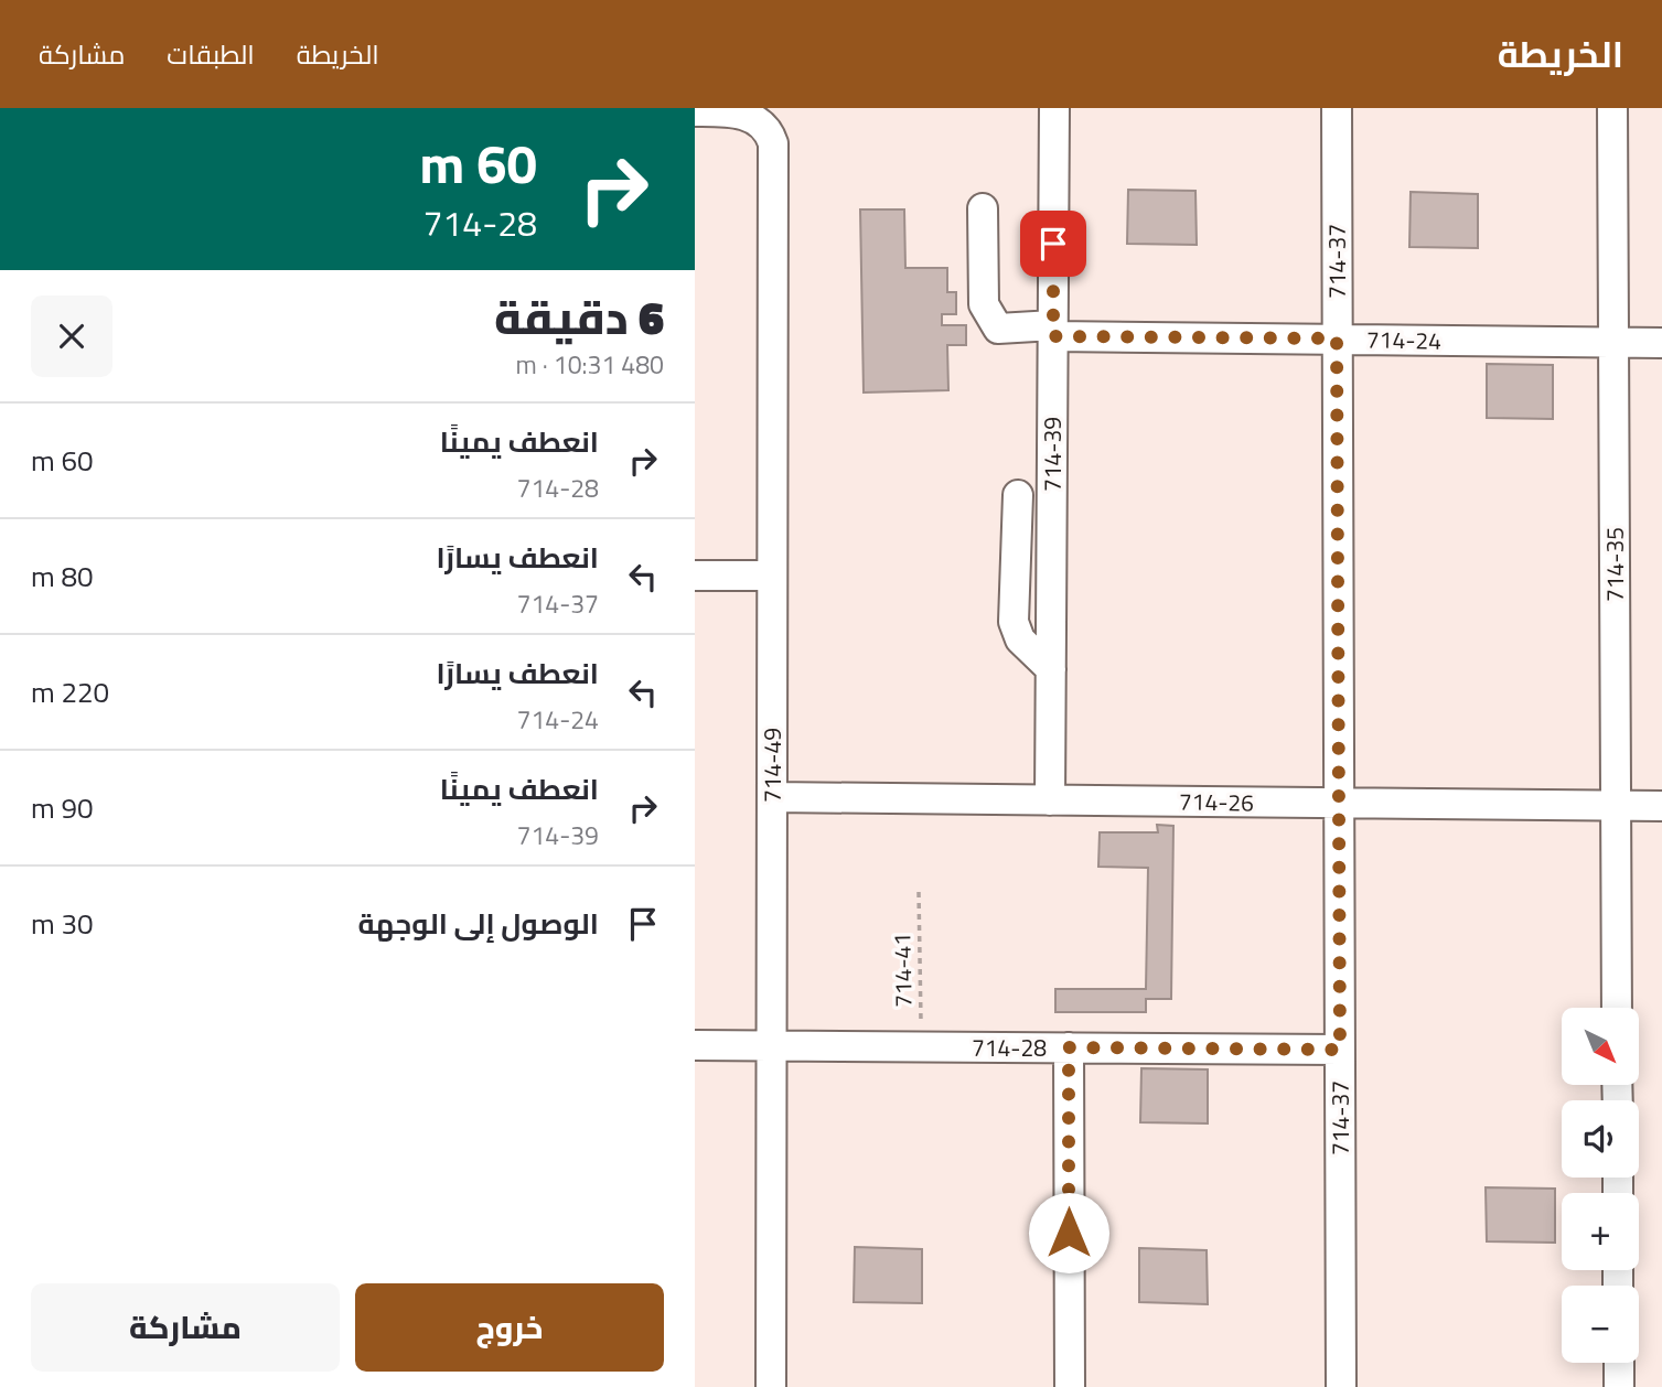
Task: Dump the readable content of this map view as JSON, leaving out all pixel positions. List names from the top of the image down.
{
  "streets": {
    "street": [
      "714-37",
      "714-24",
      "714-39",
      "714-35",
      "714-49",
      "714-26",
      "714-28"
    ],
    "path": ["714-41"]
  },
  "crossings": [
    ["714-37", "714-24"],
    ["714-37", "714-26"],
    ["714-37", "714-28"],
    ["714-24", "714-39"],
    ["714-24", "714-35"],
    ["714-39", "714-26"],
    ["714-35", "714-26"],
    ["714-49", "714-26"],
    ["714-49", "714-28"],
    ["714-41", "714-28"]
  ],
  "north": "bottom right",
  "page": {
    "header": "الخريطة",
    "nav": ["الخريطة", "الطبقات", "مشاركة"],
    "turn": ["60 m", "714-28"],
    "heading": ["6 دقيقة", "480 m · 10:31"],
    "list": [
      {
        "name": "انعطف يمينًا",
        "note": "714-28",
        "value": "60 m"
      },
      {
        "name": "انعطف يسارًا",
        "note": "714-37",
        "value": "80 m"
      },
      {
        "name": "انعطف يسارًا",
        "note": "714-24",
        "value": "220 m"
      },
      {
        "name": "انعطف يمينًا",
        "note": "714-39",
        "value": "90 m"
      },
      {
        "name": "الوصول إلى الوجهة",
        "value": "30 m"
      }
    ],
    "map_buttons": ["+", "−"],
    "buttons": ["خروج", "مشاركة"]
  }
}
